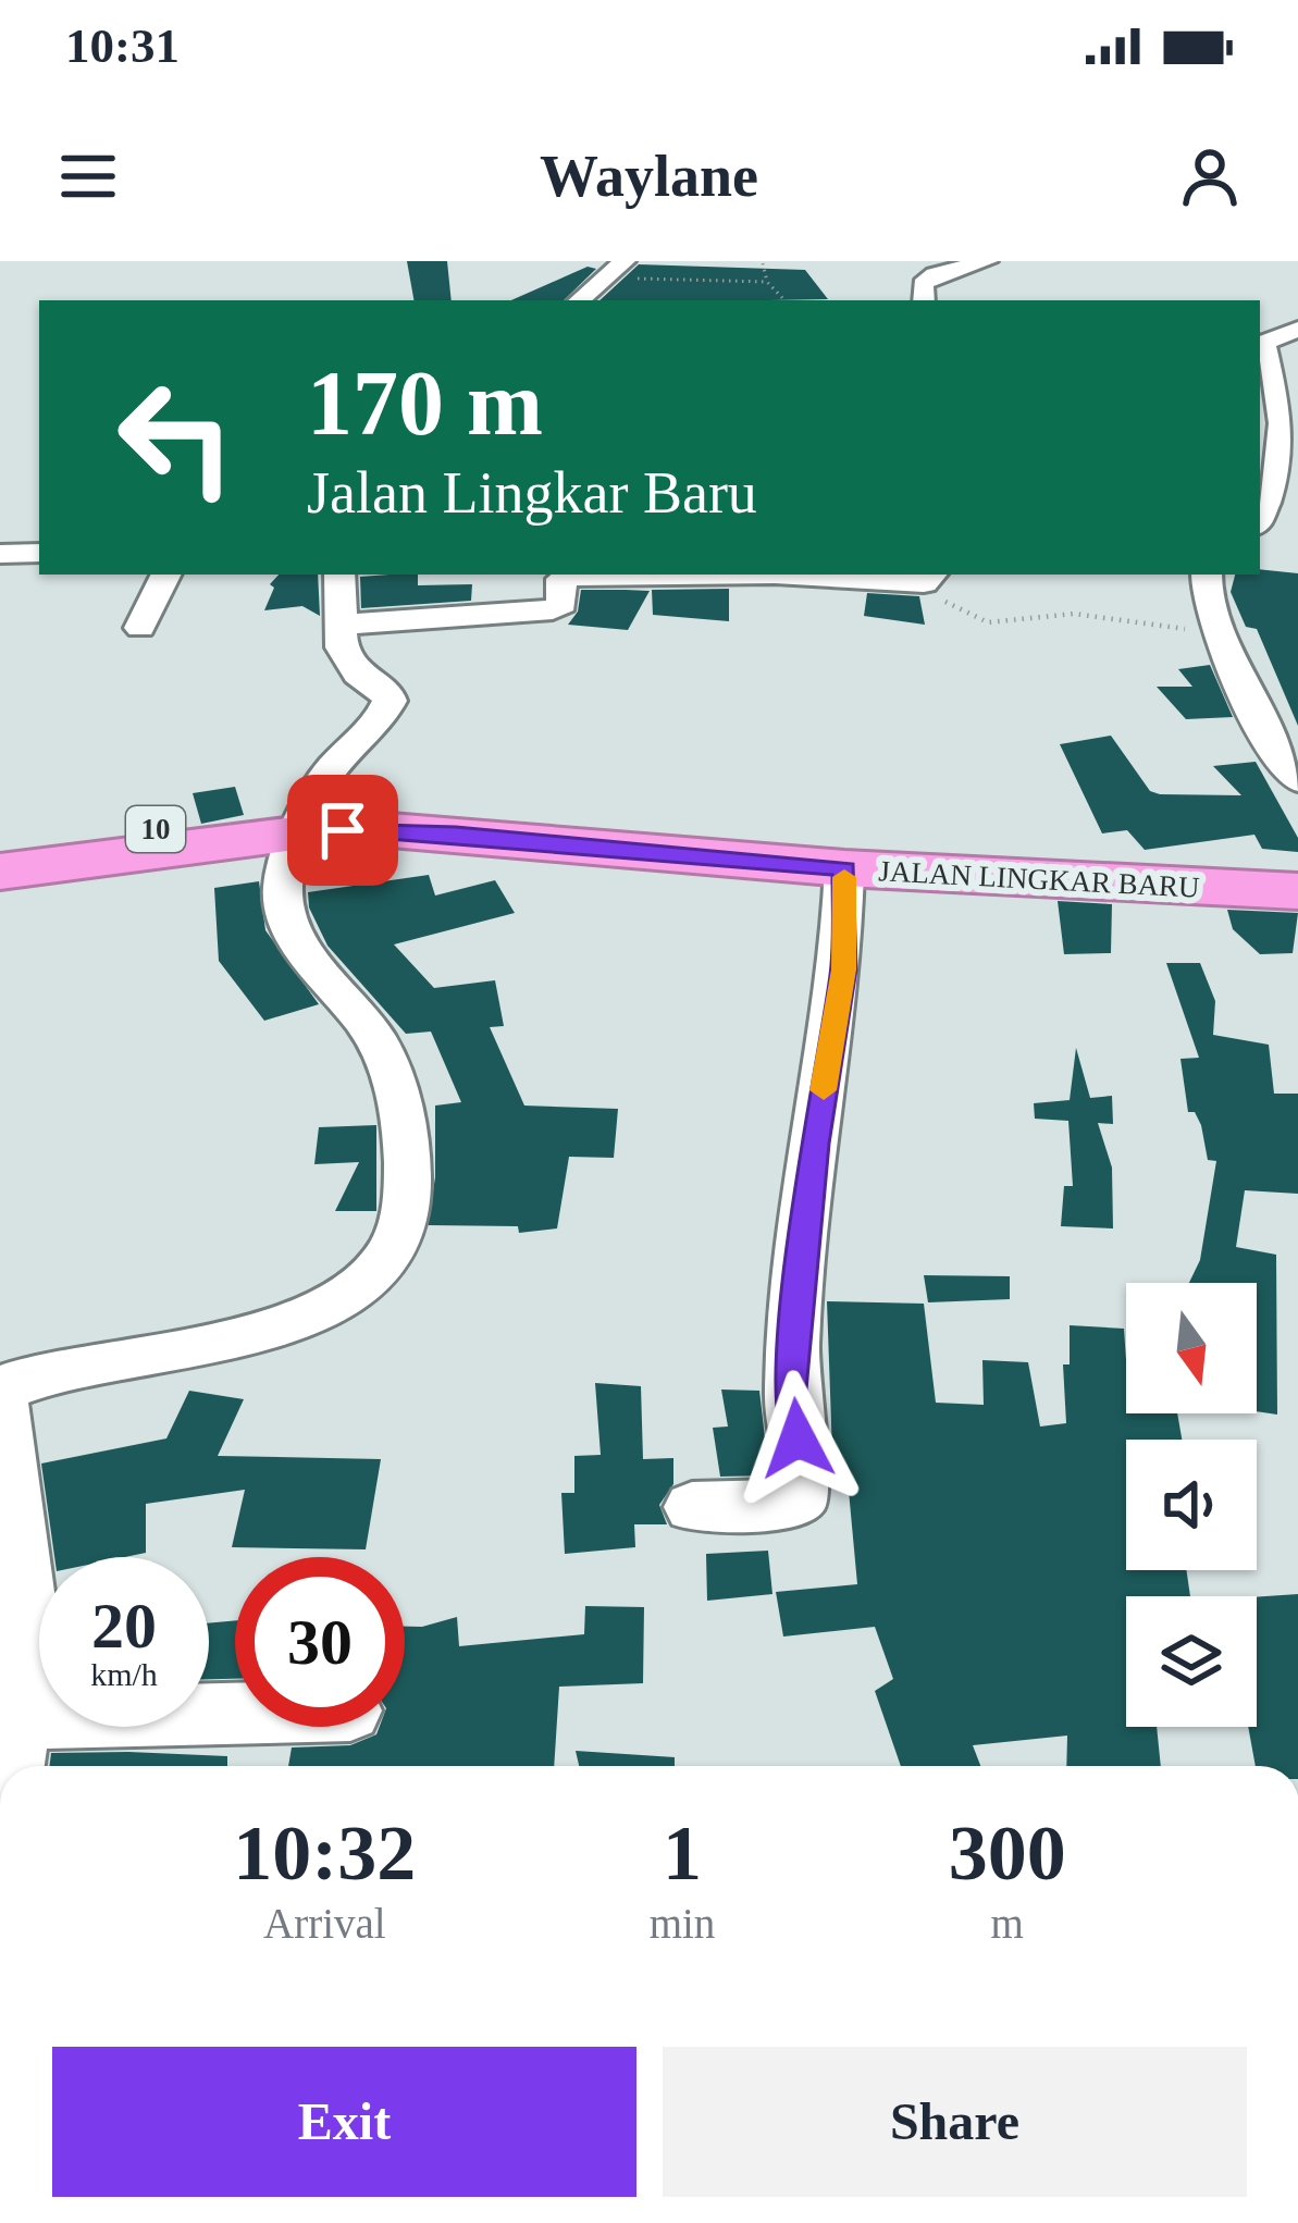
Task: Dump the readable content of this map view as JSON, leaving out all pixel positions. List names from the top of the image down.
{
  "streets": {
    "highway": ["10", "JALAN LINGKAR BARU"]
  },
  "north": "bottom",
  "page": {
    "status": "10:31",
    "header": "Waylane",
    "turn": ["170 m", "Jalan Lingkar Baru"],
    "speed": "20 km/h",
    "limit": "30",
    "eta": [
      "10:32",
      "Arrival",
      "1",
      "min",
      "300",
      "m"
    ],
    "buttons": ["Exit", "Share"]
  }
}
